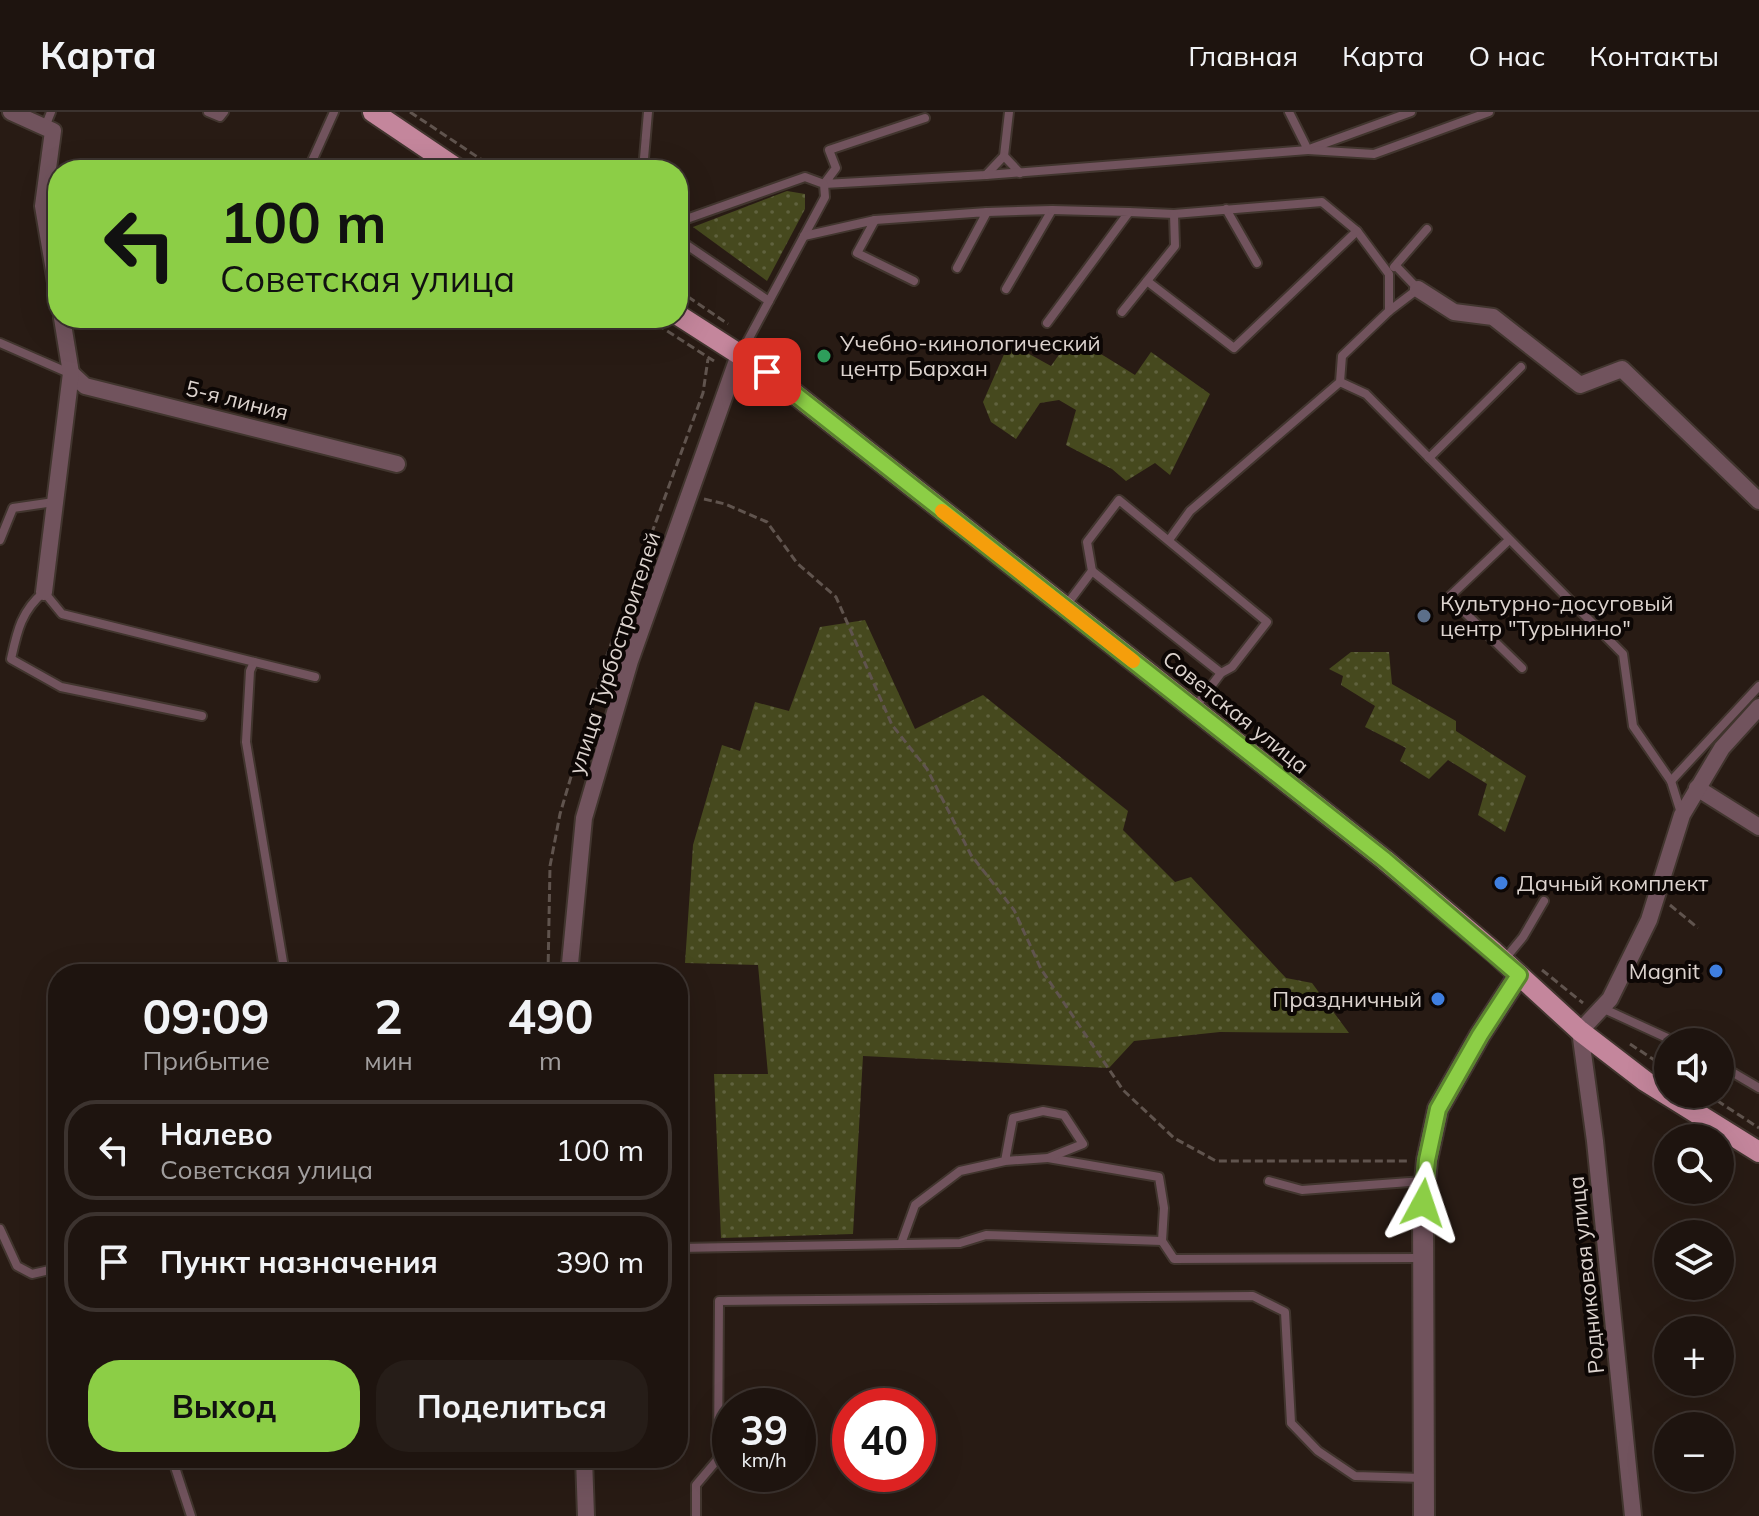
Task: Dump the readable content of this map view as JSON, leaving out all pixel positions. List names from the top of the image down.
{
  "streets": {
    "main road": ["Советская улица"],
    "street": ["5-я линия", "улица Турбостроителей", "Родниковая улица"]
  },
  "crossings": [
    ["улица Турбостроителей", "Советская улица"],
    ["Советская улица", "Родниковая улица"]
  ],
  "places": [
    "Учебно-кинологический центр Бархан",
    "Культурно-досуговый центр \"Турынино\"",
    "Дачный комплект",
    "Magnit",
    "Праздничный"
  ],
  "page": {
    "header": "Карта",
    "nav": [
      "Главная",
      "Карта",
      "О нас",
      "Контакты"
    ],
    "turn": ["100 m", "Советская улица"],
    "eta": [
      "09:09",
      "Прибытие",
      "2",
      "мин",
      "490",
      "m"
    ],
    "map_buttons": ["+", "−"],
    "list": [
      {
        "name": "Налево",
        "note": "Советская улица",
        "value": "100 m"
      },
      {
        "name": "Пункт назначения",
        "value": "390 m"
      }
    ],
    "buttons": ["Выход", "Поделиться"],
    "speed": "39 km/h",
    "limit": "40"
  }
}
